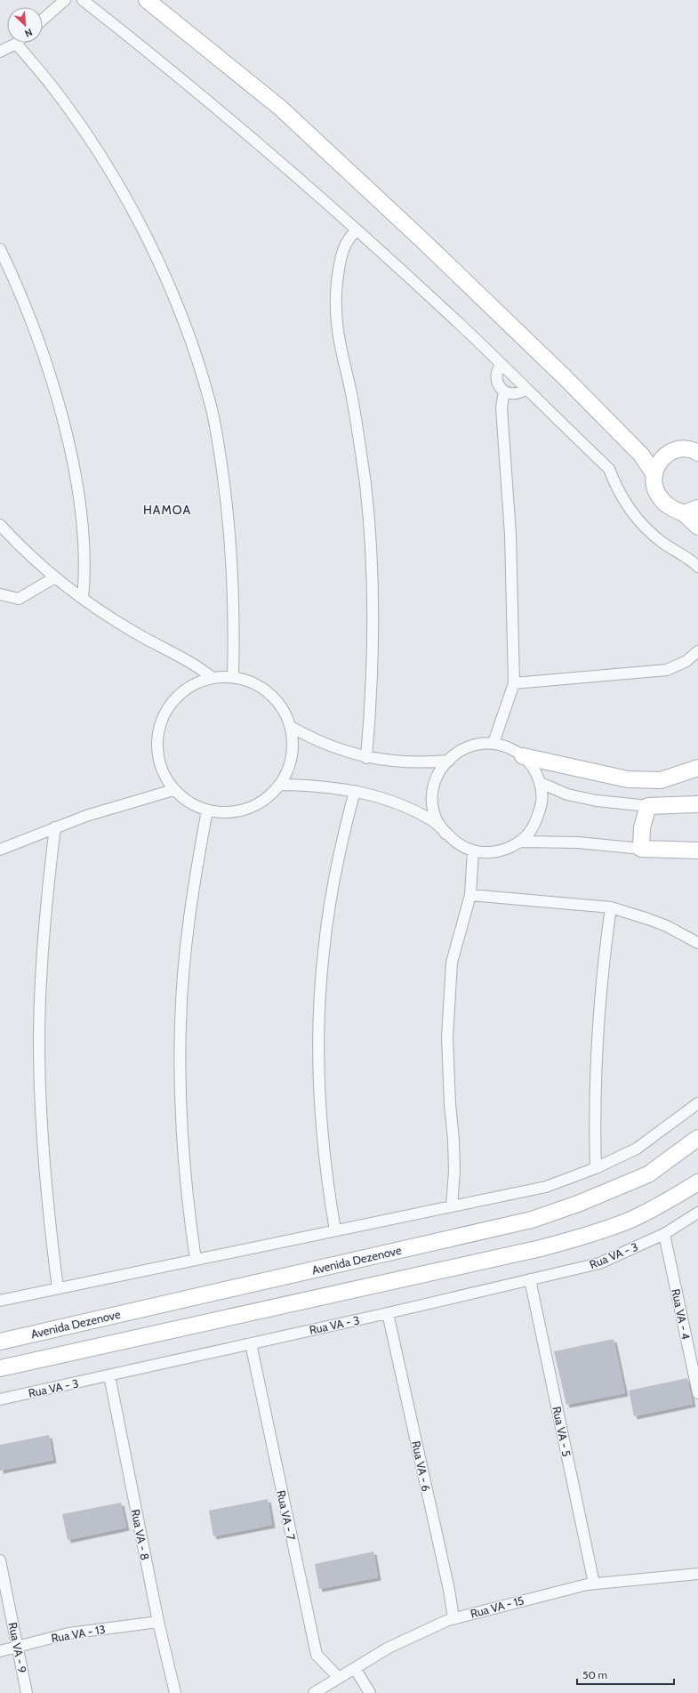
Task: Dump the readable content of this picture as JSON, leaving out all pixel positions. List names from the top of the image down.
{
  "streets": {
    "street": [
      "Rua VA - 3",
      "Avenida Dezenove",
      "Rua VA - 4",
      "Rua VA - 5",
      "Rua VA - 6",
      "Rua VA - 7",
      "Rua VA - 8",
      "Rua VA - 15",
      "Rua VA - 13",
      "Rua VA - 9"
    ]
  },
  "crossings": [
    ["Rua VA - 3", "Rua VA - 4"],
    ["Rua VA - 3", "Rua VA - 5"],
    ["Rua VA - 3", "Rua VA - 6"],
    ["Rua VA - 3", "Rua VA - 7"],
    ["Rua VA - 3", "Rua VA - 8"],
    ["Rua VA - 5", "Rua VA - 15"],
    ["Rua VA - 6", "Rua VA - 15"],
    ["Rua VA - 7", "Rua VA - 15"],
    ["Rua VA - 8", "Rua VA - 13"],
    ["Rua VA - 13", "Rua VA - 9"]
  ],
  "districts": ["HAMOA"],
  "scale_bar": "50 m",
  "north": "bottom right"
}
